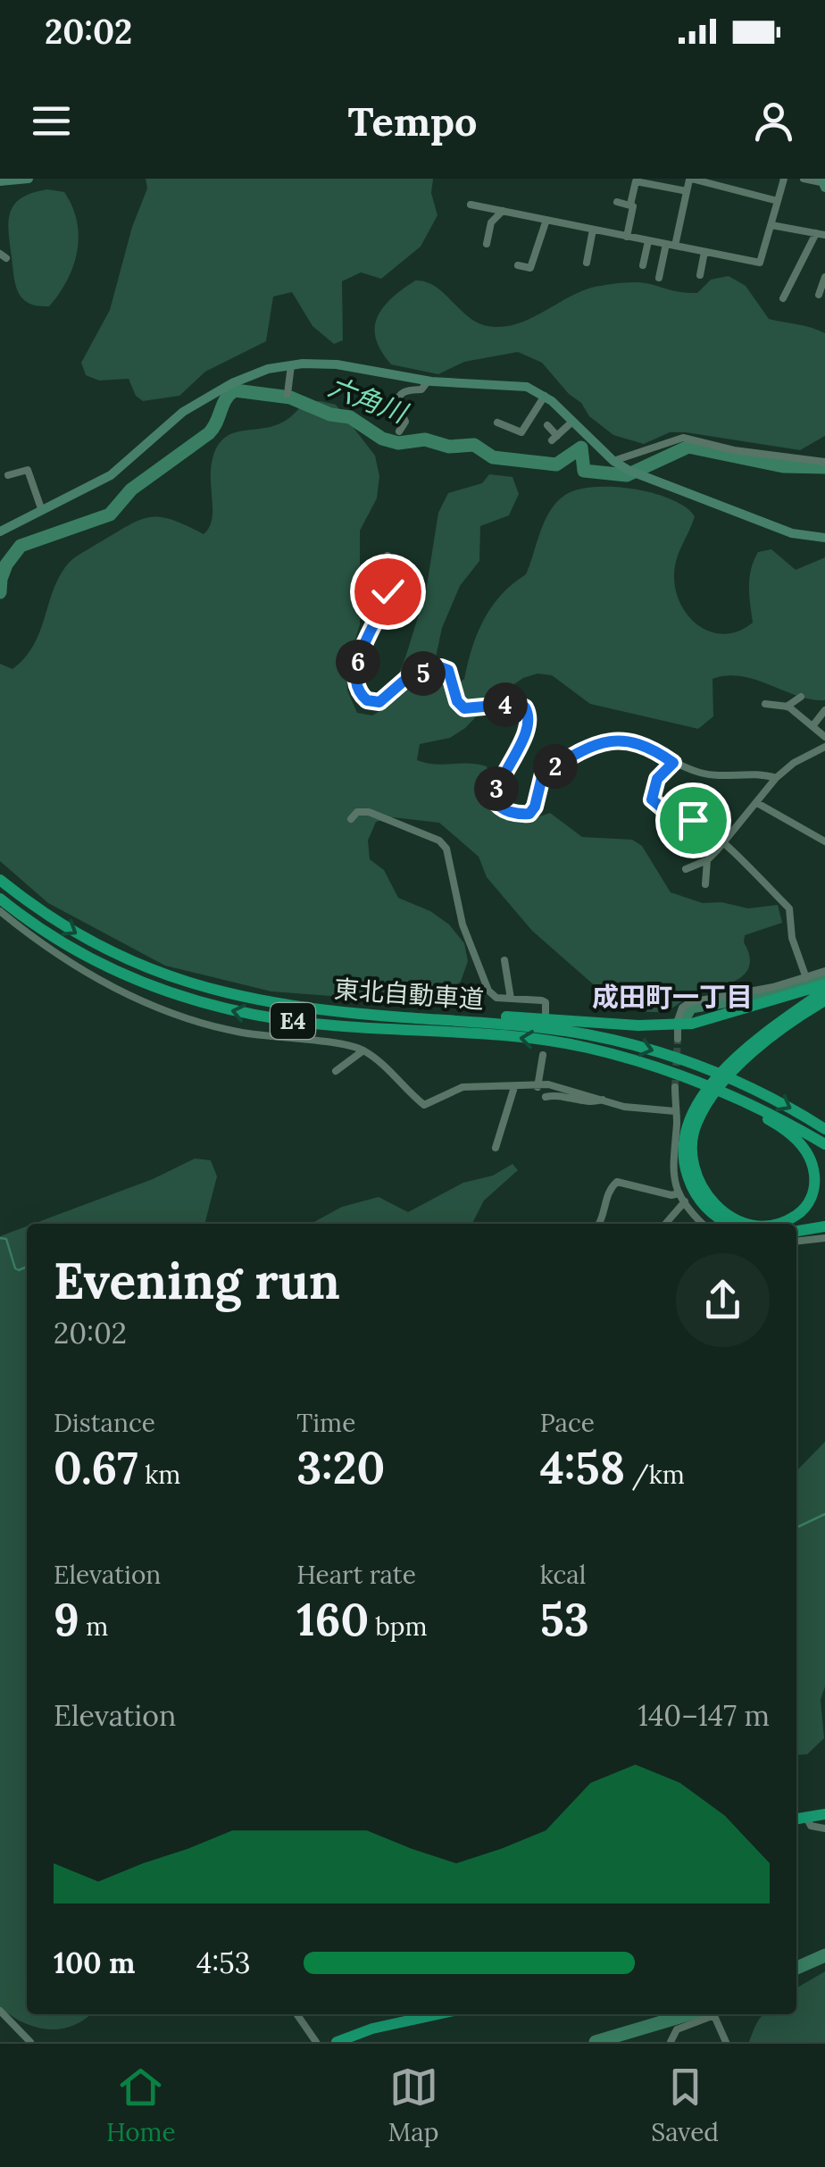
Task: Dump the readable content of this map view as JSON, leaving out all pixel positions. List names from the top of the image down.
{
  "streets": {
    "highway": ["東北自動車道", "E4"]
  },
  "districts": ["成田町一丁目"],
  "water": ["六角川"],
  "page": {
    "status": "20:02",
    "header": "Tempo",
    "pins": [
      "6",
      "5",
      "4",
      "2",
      "3"
    ],
    "heading": ["Evening run", "20:02"],
    "stats": [
      ["Distance", "0.67 km"],
      ["Time", "3:20"],
      ["Pace", "4:58 /km"],
      ["Elevation", "9 m"],
      ["Heart rate", "160 bpm"],
      ["kcal", "53"]
    ],
    "chart": ["Elevation", "140–147 m"],
    "list": [
      {
        "name": "100 m",
        "note": "4:53"
      }
    ],
    "tabs": ["Home", "Map", "Saved"]
  }
}
